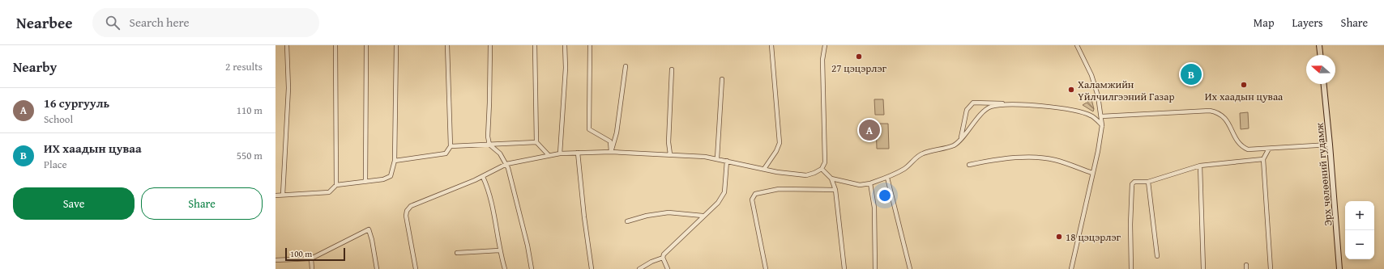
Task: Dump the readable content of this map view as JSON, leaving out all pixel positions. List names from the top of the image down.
{
  "streets": {
    "main road": ["Эрх чөлөөний гудамж"]
  },
  "places": [
    "27 цэцэрлэг",
    "Их хаадын цуваа",
    "Халамжийн Үйлчилгээний Газар",
    "18 цэцэрлэг"
  ],
  "scale_bar": "100 m",
  "north": "left",
  "page": {
    "header": "Nearbee",
    "search": "Search here",
    "nav": ["Map", "Layers", "Share"],
    "heading": ["Nearby", "2 results"],
    "pins": ["B", "A"],
    "list": [
      {
        "mark": "A",
        "name": "16 сургууль",
        "note": "School",
        "value": "110 m"
      },
      {
        "mark": "B",
        "name": "ИХ хаадын цуваа",
        "note": "Place",
        "value": "550 m"
      }
    ],
    "buttons": ["Save", "Share"],
    "map_buttons": ["+", "−"],
    "scale": "100 m"
  }
}
